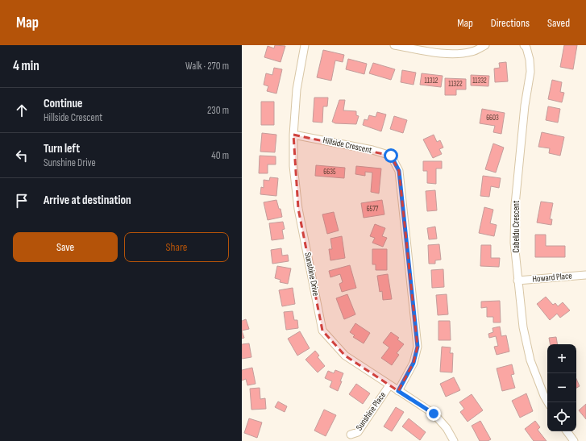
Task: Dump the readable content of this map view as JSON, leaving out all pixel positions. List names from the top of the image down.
{
  "streets": {
    "street": [
      "Hillside Crescent",
      "Cabeldu Crescent",
      "Sunshine Drive",
      "Howard Place",
      "Sunshine Place"
    ]
  },
  "crossings": [
    ["Hillside Crescent", "Sunshine Drive"],
    ["Cabeldu Crescent", "Howard Place"],
    ["Sunshine Drive", "Sunshine Place"]
  ],
  "house_numbers": [
    "11312",
    "11332",
    "11322",
    "6603",
    "6635",
    "6577"
  ],
  "page": {
    "header": "Map",
    "nav": ["Map", "Directions", "Saved"],
    "heading": ["4 min", "Walk · 270 m"],
    "list": [
      ["Continue", "Hillside Crescent", "230 m"],
      ["Turn left", "Sunshine Drive", "40 m"],
      "Arrive at destination"
    ],
    "buttons": ["Save", "Share"],
    "map_buttons": ["+", "−"]
  }
}
